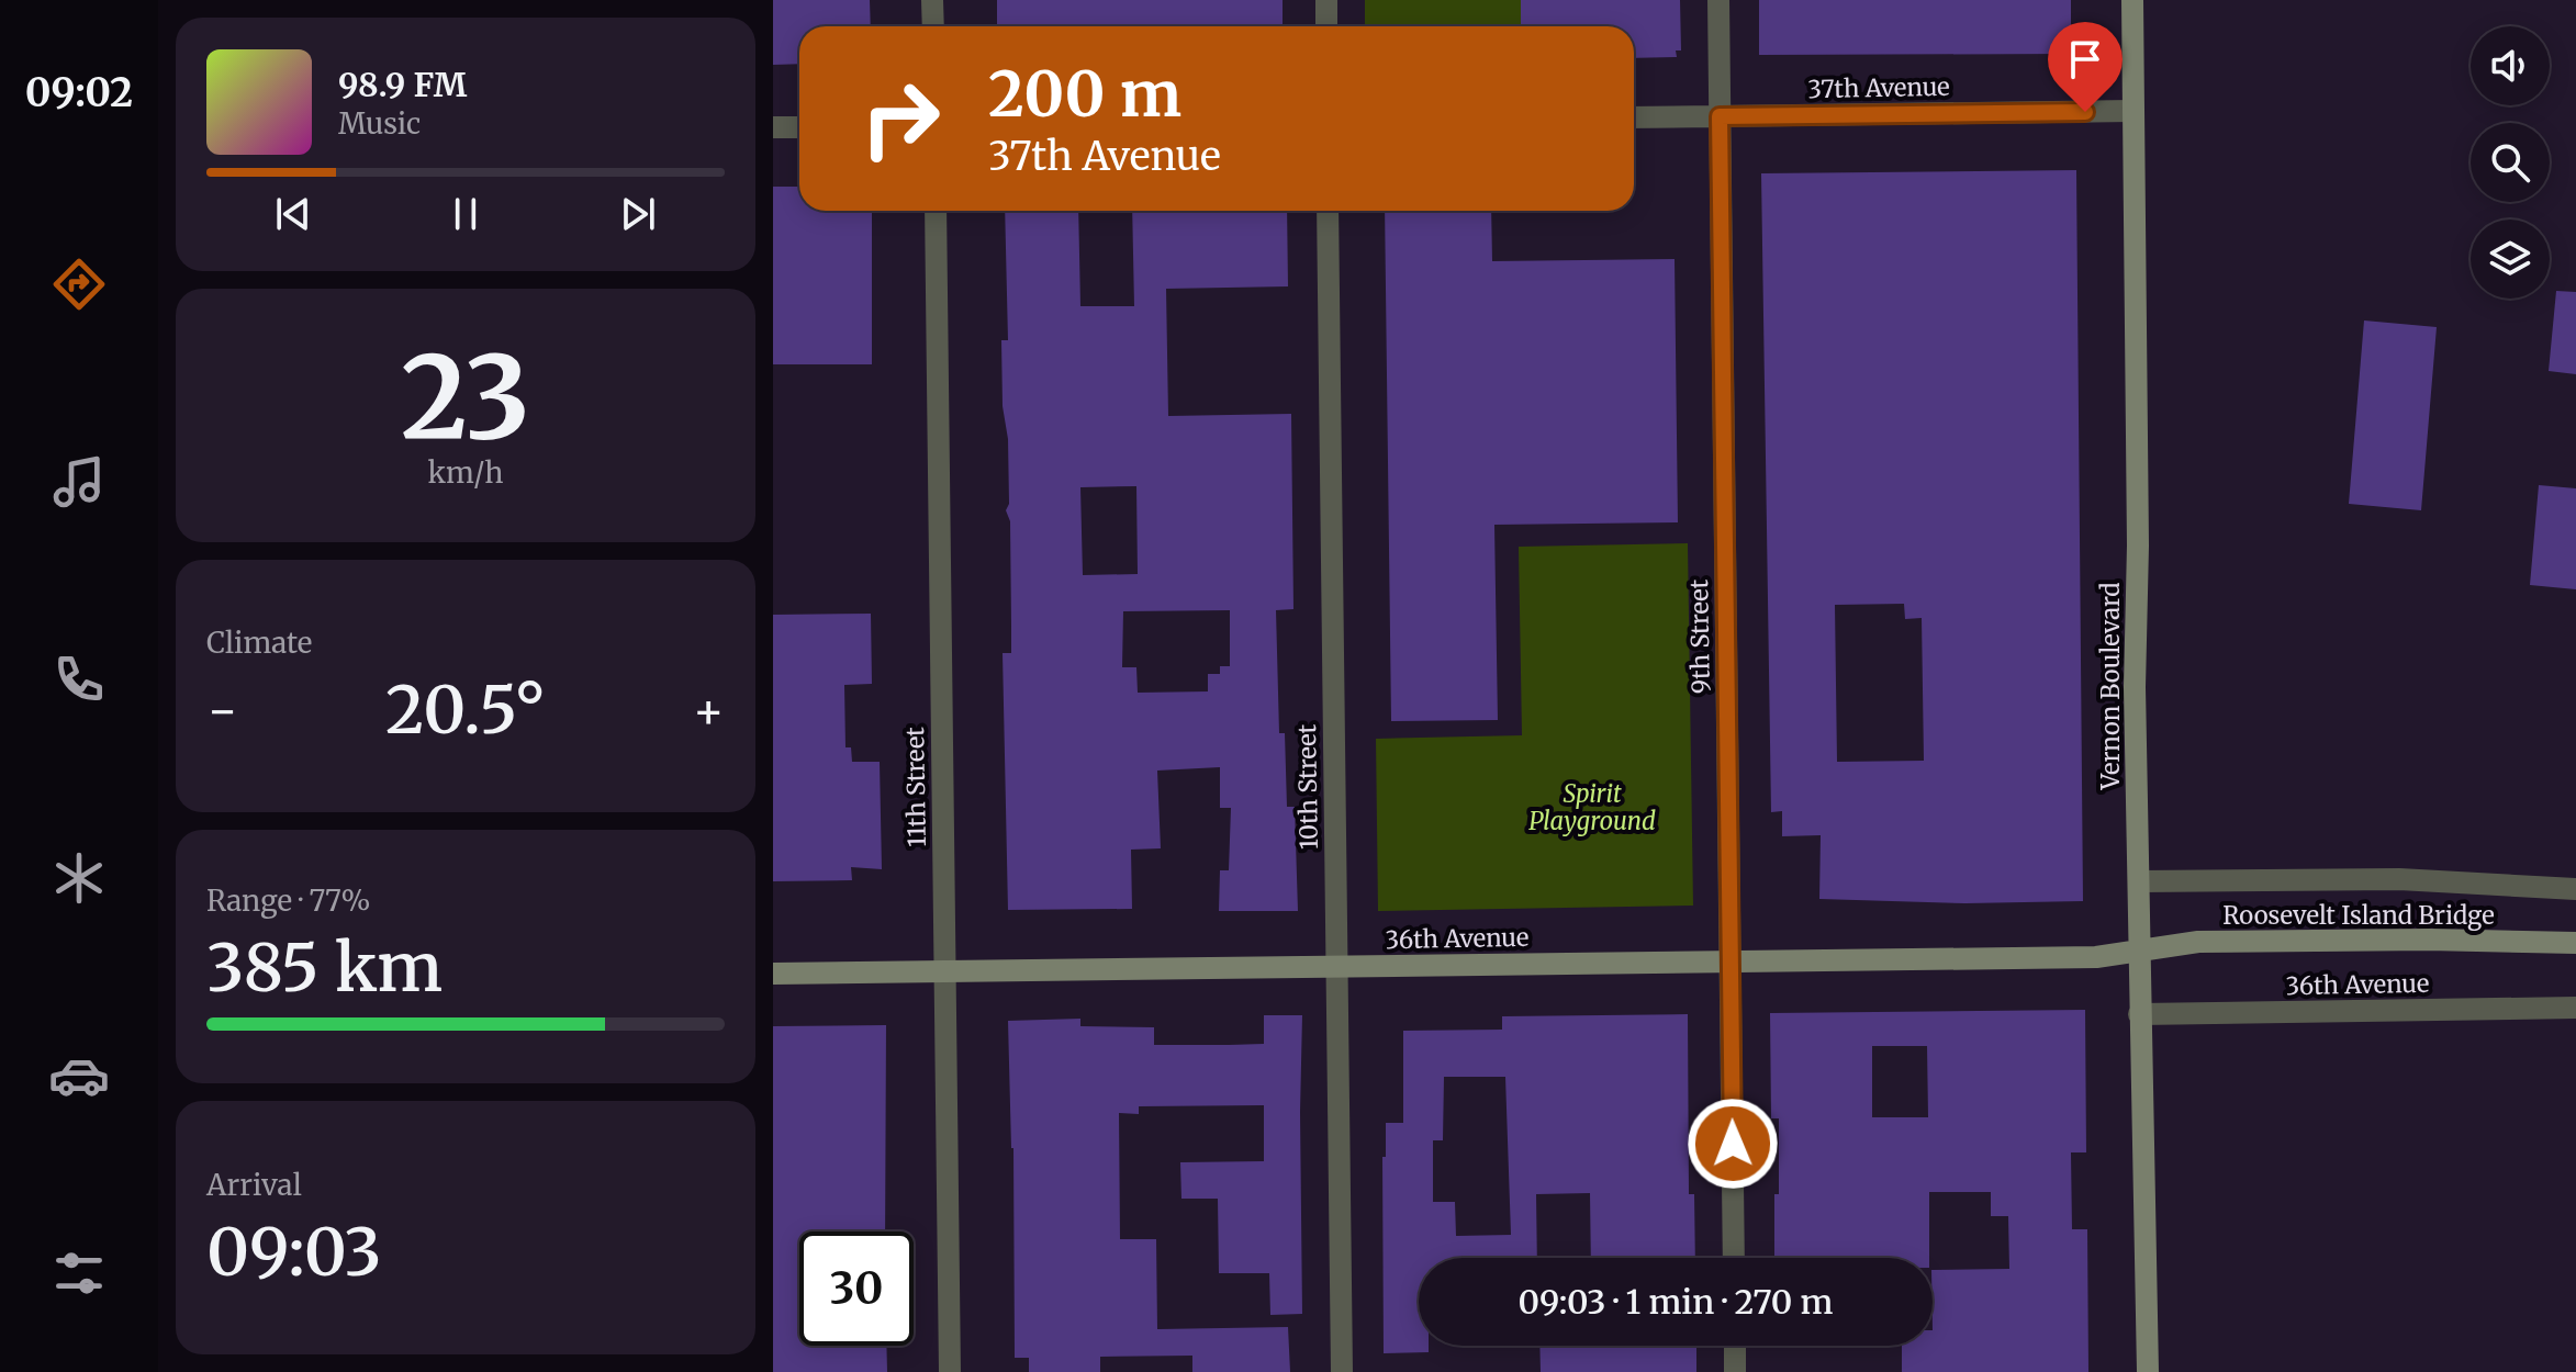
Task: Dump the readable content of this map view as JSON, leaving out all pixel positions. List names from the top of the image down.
{
  "streets": {
    "main road": ["Vernon Boulevard", "Roosevelt Island Bridge", "36th Avenue"],
    "street": [
      "37th Avenue",
      "9th Street",
      "11th Street",
      "10th Street"
    ]
  },
  "crossings": [
    ["37th Avenue", "9th Street"],
    ["37th Avenue", "Vernon Boulevard"],
    ["9th Street", "36th Avenue"],
    ["Vernon Boulevard", "Roosevelt Island Bridge"],
    ["Vernon Boulevard", "36th Avenue"],
    ["11th Street", "36th Avenue"],
    ["10th Street", "36th Avenue"],
    ["Roosevelt Island Bridge", "36th Avenue"]
  ],
  "parks": ["Spirit Playground"],
  "page": {
    "tabs": "09:02",
    "turn": ["200 m", "37th Avenue"],
    "song": ["98.9 FM", "Music"],
    "tile": [
      ["23", "km/h"],
      "Climate",
      ["Range · 77%", "385 km"],
      ["Arrival", "09:03"]
    ],
    "heat": ["−", "20.5°", "+"],
    "limit": "30",
    "trip": "09:03 · 1 min · 270 m"
  }
}
